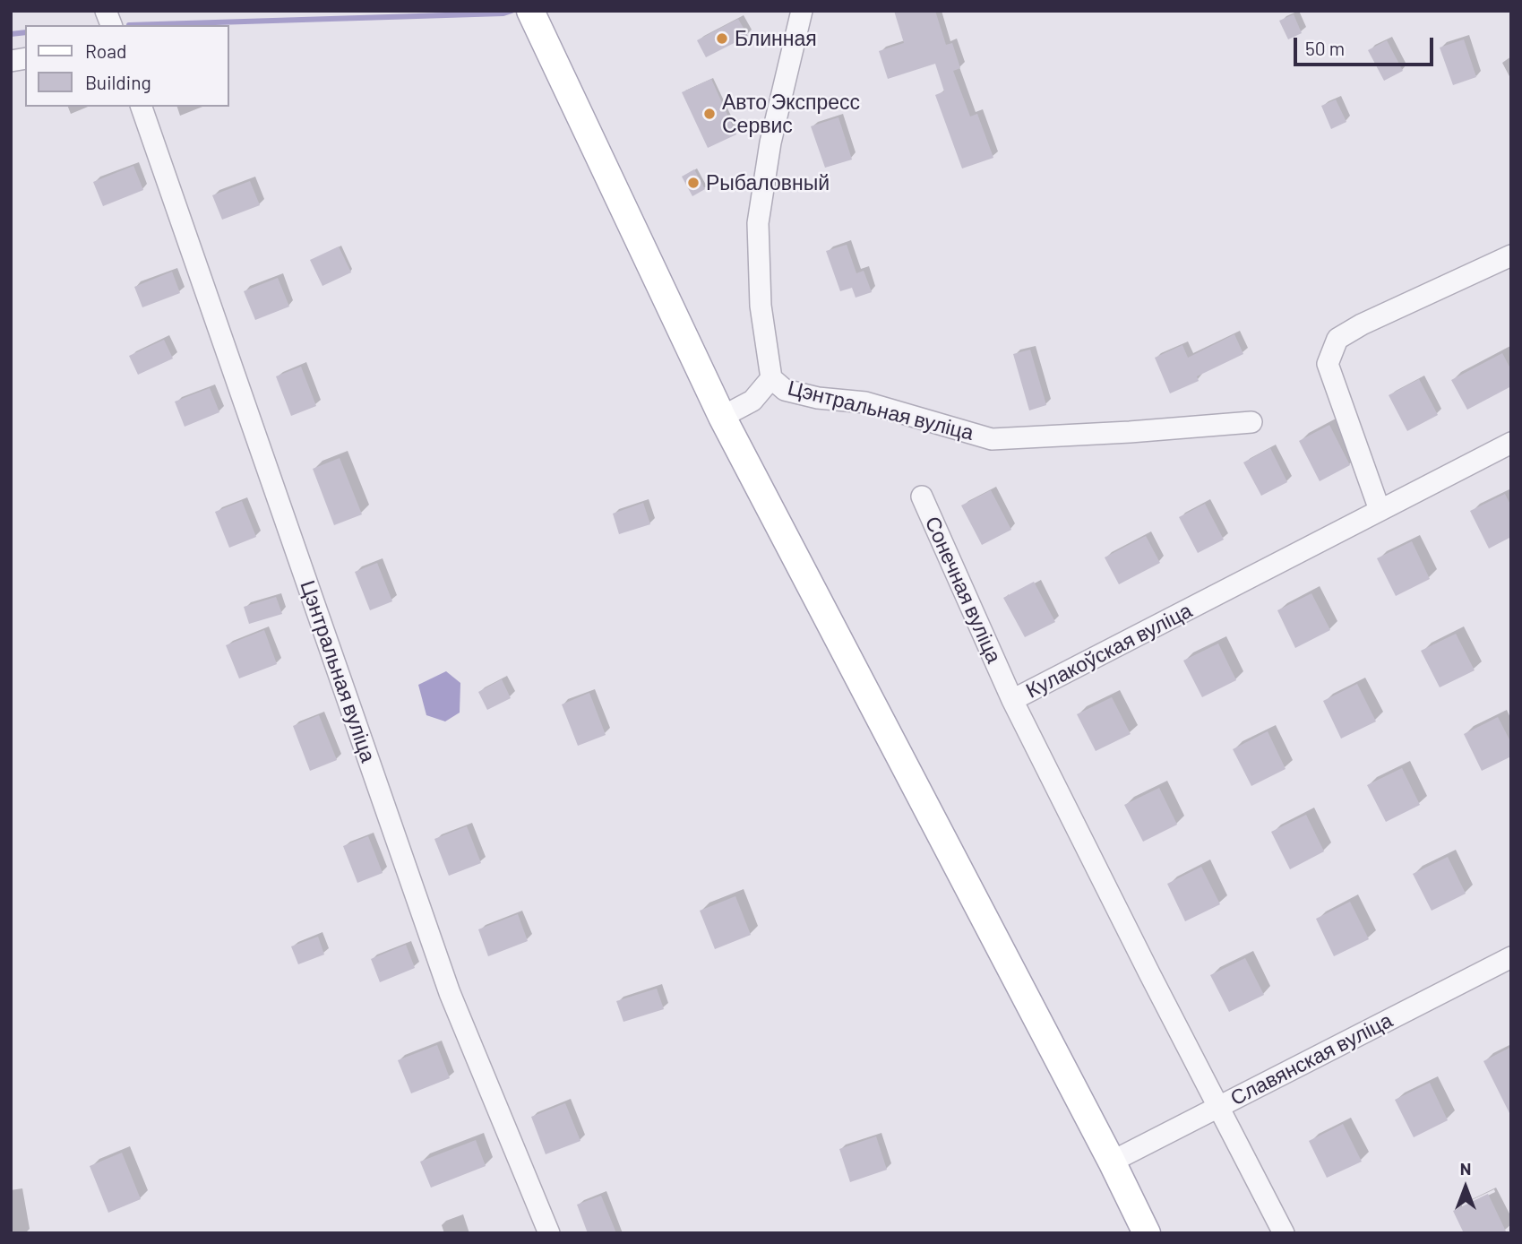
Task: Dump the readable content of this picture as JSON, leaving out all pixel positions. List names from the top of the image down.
{
  "streets": {
    "street": [
      "Цэнтральная вуліца",
      "Сонечная вуліца",
      "Кулакоўская вуліца",
      "Славянская вуліца"
    ]
  },
  "crossings": [
    ["Сонечная вуліца", "Кулакоўская вуліца"],
    ["Кулакоўская вуліца", "Славянская вуліца"]
  ],
  "places": ["Блинная", "Авто Экспресс Сервис", "Рыбаловный"],
  "legend": ["Road", "Building"],
  "scale_bar": "50 m",
  "north": "top"
}
